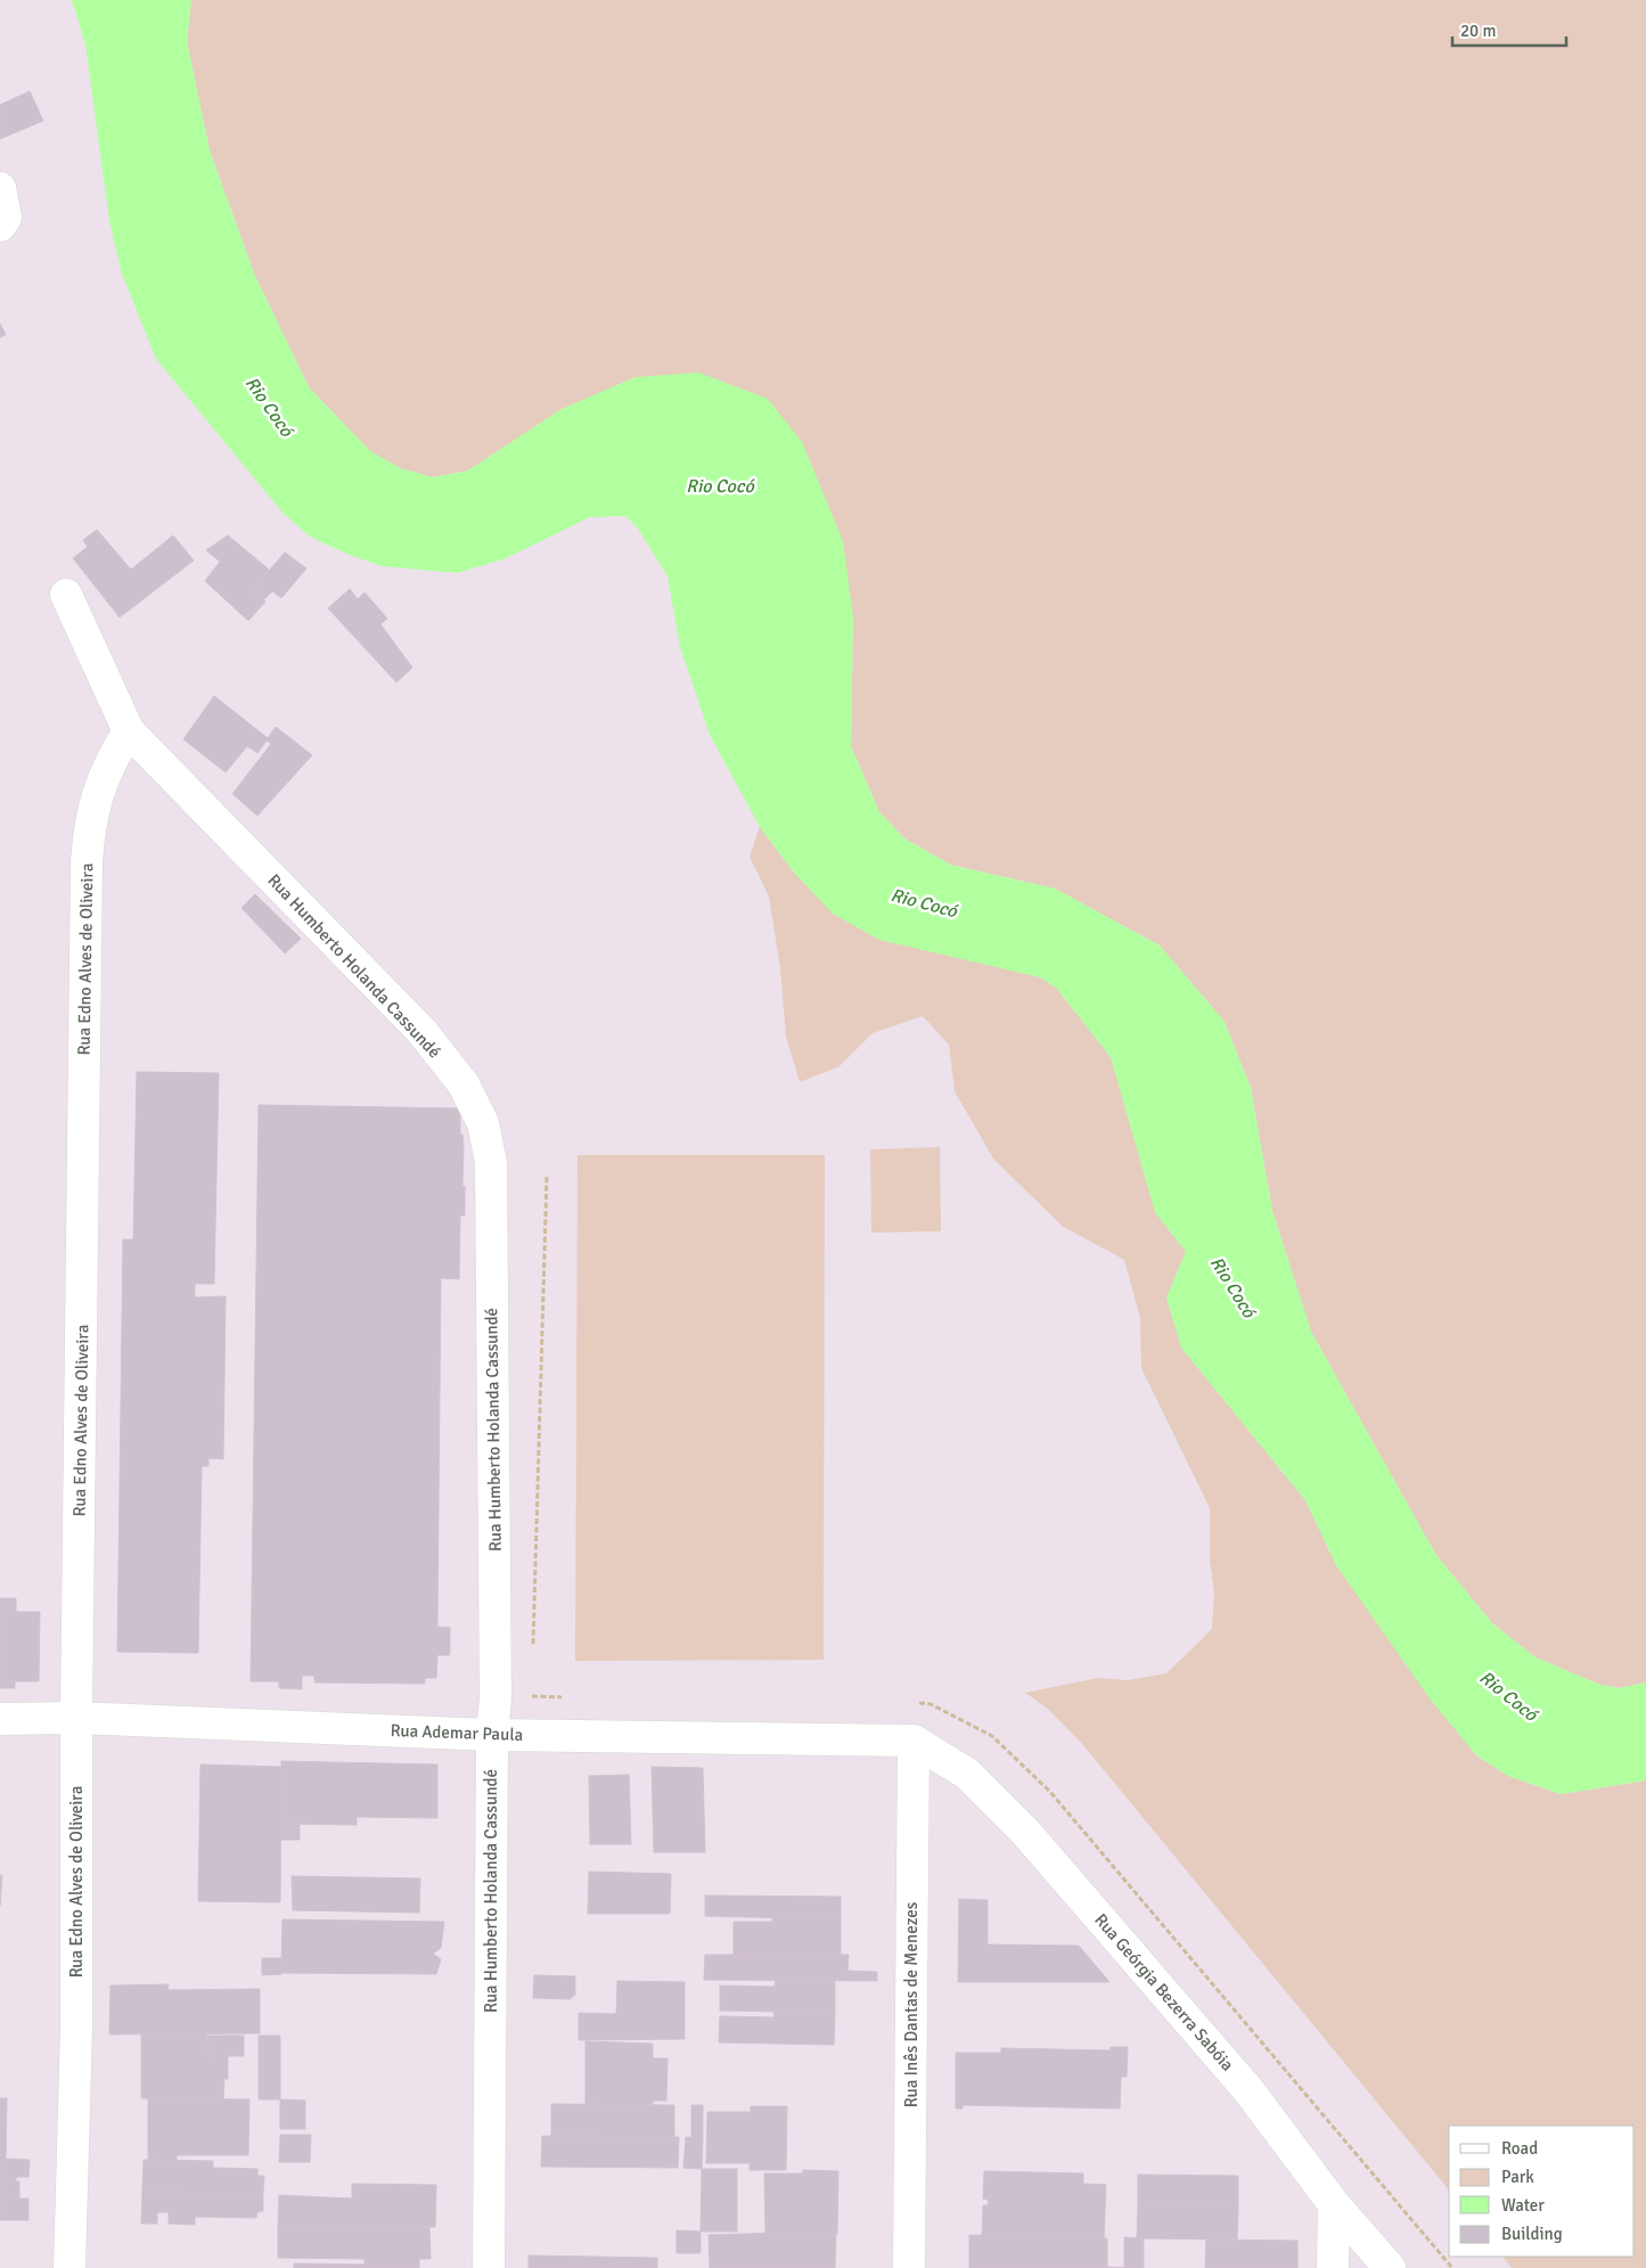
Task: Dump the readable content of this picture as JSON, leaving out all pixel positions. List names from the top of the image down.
{
  "streets": {
    "street": [
      "Rua Edno Alves de Oliveira",
      "Rua Humberto Holanda Cassundé",
      "Rua Ademar Paula",
      "Rua Geórgia Bezerra Sabóia",
      "Rua Inês Dantas de Menezes"
    ]
  },
  "crossings": [
    ["Rua Edno Alves de Oliveira", "Rua Humberto Holanda Cassundé"],
    ["Rua Edno Alves de Oliveira", "Rua Ademar Paula"],
    ["Rua Humberto Holanda Cassundé", "Rua Ademar Paula"],
    ["Rua Ademar Paula", "Rua Geórgia Bezerra Sabóia"],
    ["Rua Ademar Paula", "Rua Inês Dantas de Menezes"],
    ["Rua Geórgia Bezerra Sabóia", "Rua Inês Dantas de Menezes"]
  ],
  "water": ["Rio Cocó"],
  "legend": [
    "Road",
    "Park",
    "Water",
    "Building"
  ],
  "scale_bar": "20 m"
}
